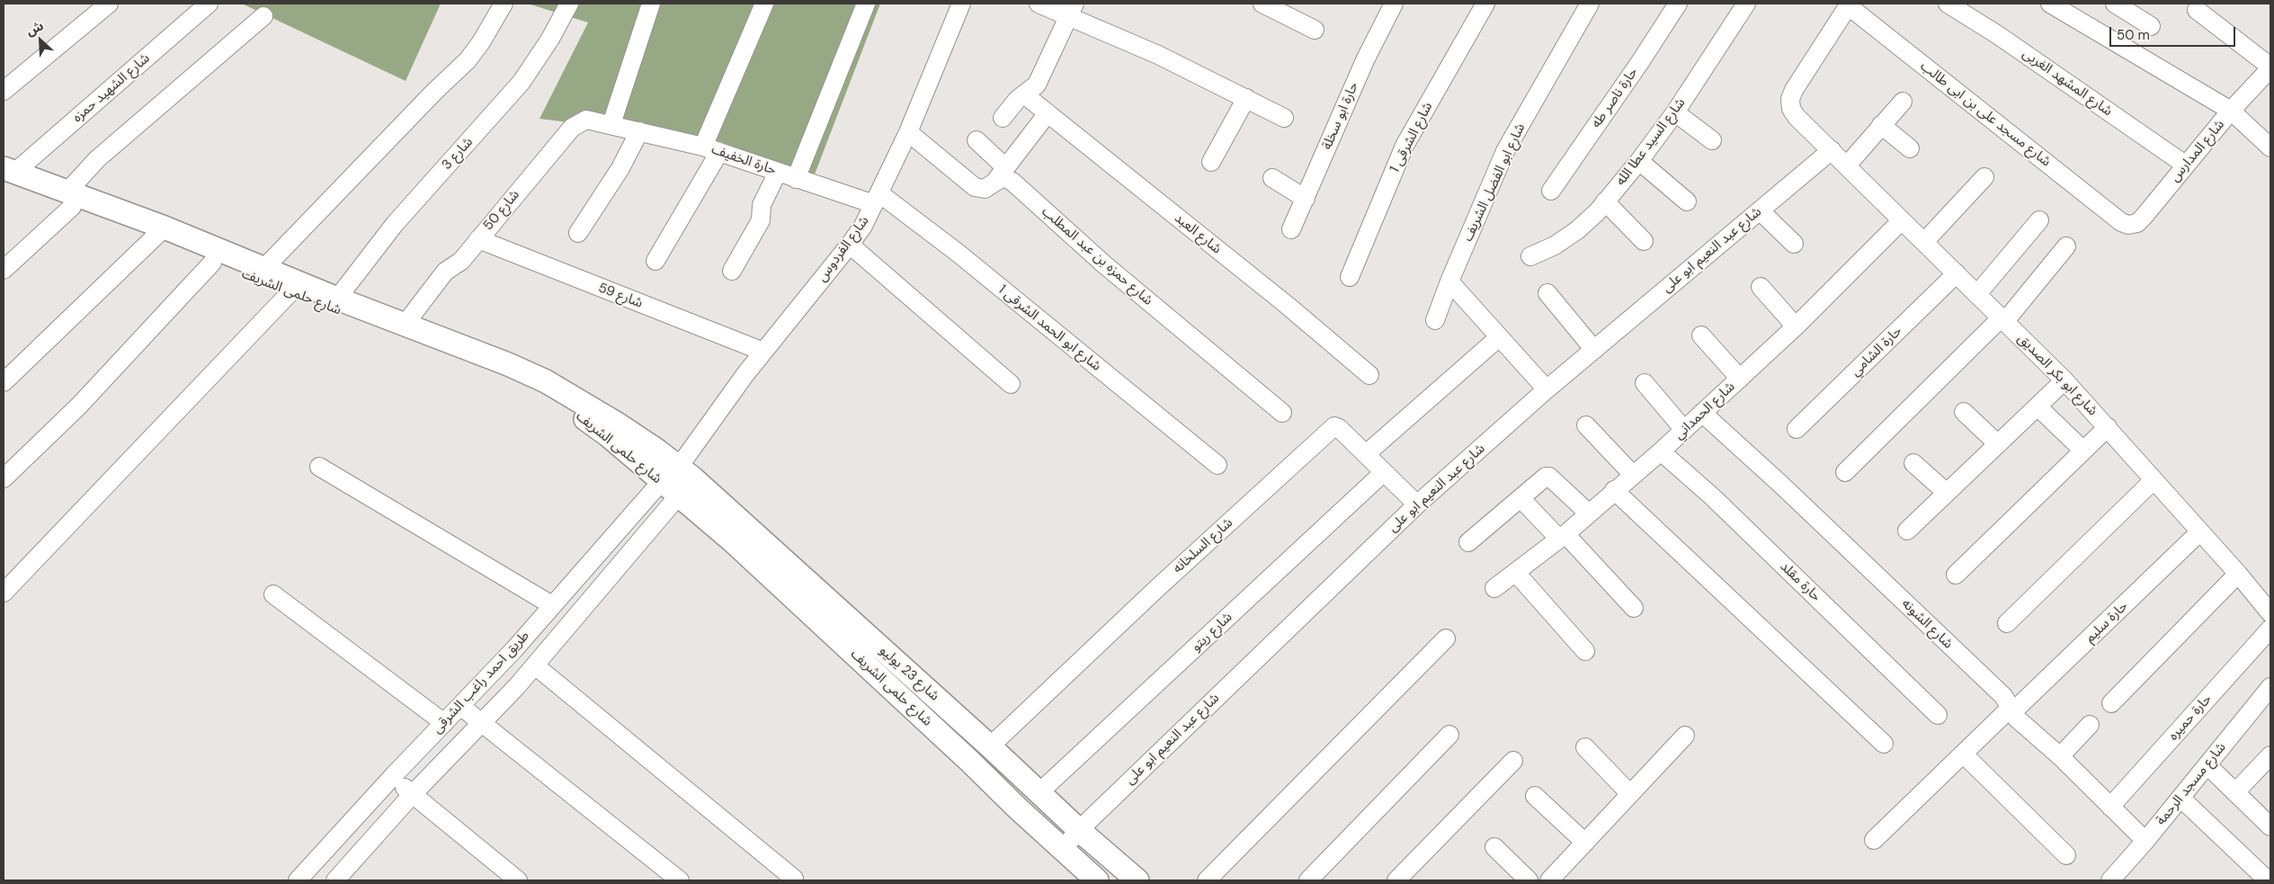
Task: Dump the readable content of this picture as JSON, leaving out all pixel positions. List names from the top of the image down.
{
  "streets": {
    "street": [
      "شارع المشهد الغربى",
      "شارع الشهيد حمزه",
      "حارة ناصر طه",
      "شارع مسجد على بن ابى طالب",
      "حارة ابو سخلة",
      "شارع الشرقى 1",
      "شارع السيد عطا الله",
      "شارع المدارس",
      "شارع 3",
      "حارة الخفيف",
      "شارع ابو الفضل الشريف",
      "شارع 50",
      "شارع العبد",
      "شارع الفردوس",
      "شارع عبد النعيم ابو على",
      "شارع حمزه بن عبد المطلب",
      "شارع حلمى الشريف",
      "شارع 59",
      "شارع ابو الحمد الشرقى 1",
      "حارة الشامي",
      "شارع ابو بكر الصديق",
      "شارع الحمداني",
      "شارع السلخانه",
      "حارة مقلد",
      "حارة سليم",
      "شارع الشونه",
      "شارع ريتو",
      "شارع 23 يوليو",
      "طريق احمد راغب الشرقى",
      "حارة حميره",
      "شارع مسجد الرحمة"
    ]
  },
  "crossings": [
    ["شارع المشهد الغربى", "شارع المدارس"],
    ["شارع الشهيد حمزه", "شارع حلمى الشريف"],
    ["شارع مسجد على بن ابى طالب", "شارع المدارس"],
    ["شارع مسجد على بن ابى طالب", "شارع ابو بكر الصديق"],
    ["شارع 3", "شارع حلمى الشريف"],
    ["حارة الخفيف", "شارع 50"],
    ["حارة الخفيف", "شارع الفردوس"],
    ["حارة الخفيف", "شارع ابو الحمد الشرقى 1"],
    ["شارع 50", "شارع حلمى الشريف"],
    ["شارع 50", "شارع 59"],
    ["شارع الفردوس", "شارع حلمى الشريف"],
    ["شارع الفردوس", "شارع 59"],
    ["شارع الفردوس", "شارع ابو الحمد الشرقى 1"],
    ["شارع الفردوس", "شارع 23 يوليو"],
    ["شارع عبد النعيم ابو على", "شارع حلمى الشريف"],
    ["شارع عبد النعيم ابو على", "شارع ابو بكر الصديق"],
    ["شارع عبد النعيم ابو على", "شارع السلخانه"],
    ["شارع عبد النعيم ابو على", "شارع 23 يوليو"],
    ["شارع حلمى الشريف", "شارع 23 يوليو"],
    ["شارع حلمى الشريف", "طريق احمد راغب الشرقى"],
    ["حارة الشامي", "شارع ابو بكر الصديق"],
    ["شارع ابو بكر الصديق", "شارع الحمداني"],
    ["شارع ابو بكر الصديق", "حارة سليم"],
    ["شارع الحمداني", "حارة مقلد"],
    ["شارع الحمداني", "شارع الشونه"],
    ["شارع السلخانه", "شارع ريتو"],
    ["شارع السلخانه", "شارع 23 يوليو"],
    ["حارة سليم", "شارع الشونه"],
    ["شارع الشونه", "حارة حميره"],
    ["شارع الشونه", "شارع مسجد الرحمة"],
    ["شارع ريتو", "شارع 23 يوليو"]
  ],
  "scale_bar": "50 m",
  "north": "top left"
}
